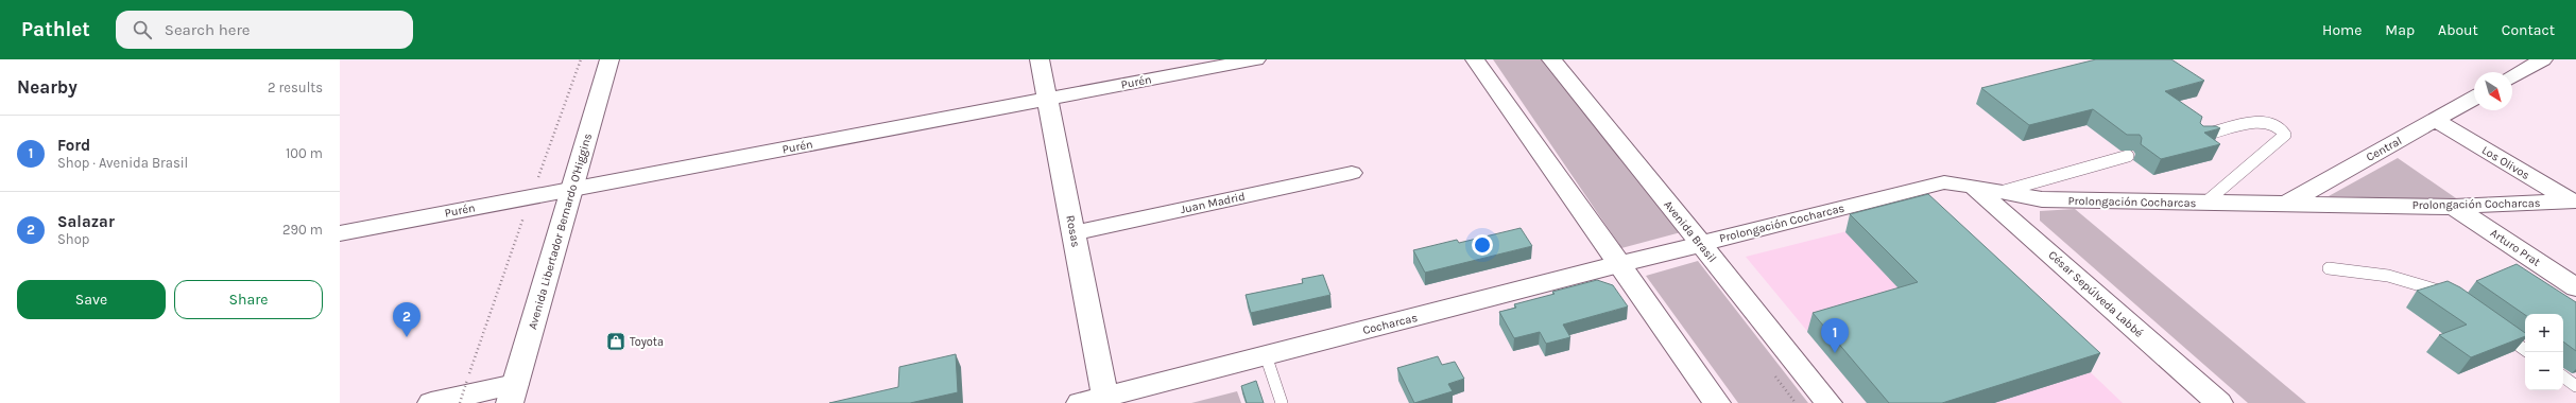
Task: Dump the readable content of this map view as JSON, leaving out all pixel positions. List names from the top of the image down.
{
  "streets": {
    "street": [
      "Purén",
      "Central",
      "Los Olivos",
      "Prolongación Cocharcas",
      "Juan Madrid",
      "Avenida Libertador Bernardo O'Higgins",
      "Rosas",
      "Avenida Brasil",
      "Arturo Prat",
      "César Sepúlveda Labbé",
      "Cocharcas"
    ]
  },
  "crossings": [
    ["Purén", "Avenida Libertador Bernardo O'Higgins"],
    ["Purén", "Rosas"],
    ["Central", "Los Olivos"],
    ["Central", "Prolongación Cocharcas"],
    ["Los Olivos", "Prolongación Cocharcas"],
    ["Prolongación Cocharcas", "Avenida Brasil"],
    ["Prolongación Cocharcas", "Arturo Prat"],
    ["Prolongación Cocharcas", "César Sepúlveda Labbé"],
    ["Prolongación Cocharcas", "Cocharcas"],
    ["Juan Madrid", "Rosas"],
    ["Rosas", "Cocharcas"],
    ["Avenida Brasil", "Cocharcas"]
  ],
  "places": {
    "shop": ["Toyota"]
  },
  "north": "bottom right",
  "page": {
    "header": "Pathlet",
    "search": "Search here",
    "nav": [
      "Home",
      "Map",
      "About",
      "Contact"
    ],
    "heading": ["Nearby", "2 results"],
    "list": [
      {
        "mark": "1",
        "name": "Ford",
        "note": "Shop · Avenida Brasil",
        "value": "100 m"
      },
      {
        "mark": "2",
        "name": "Salazar",
        "note": "Shop",
        "value": "290 m"
      }
    ],
    "buttons": ["Save", "Share"],
    "pins": ["2", "1"],
    "map_buttons": ["+", "−"]
  }
}
